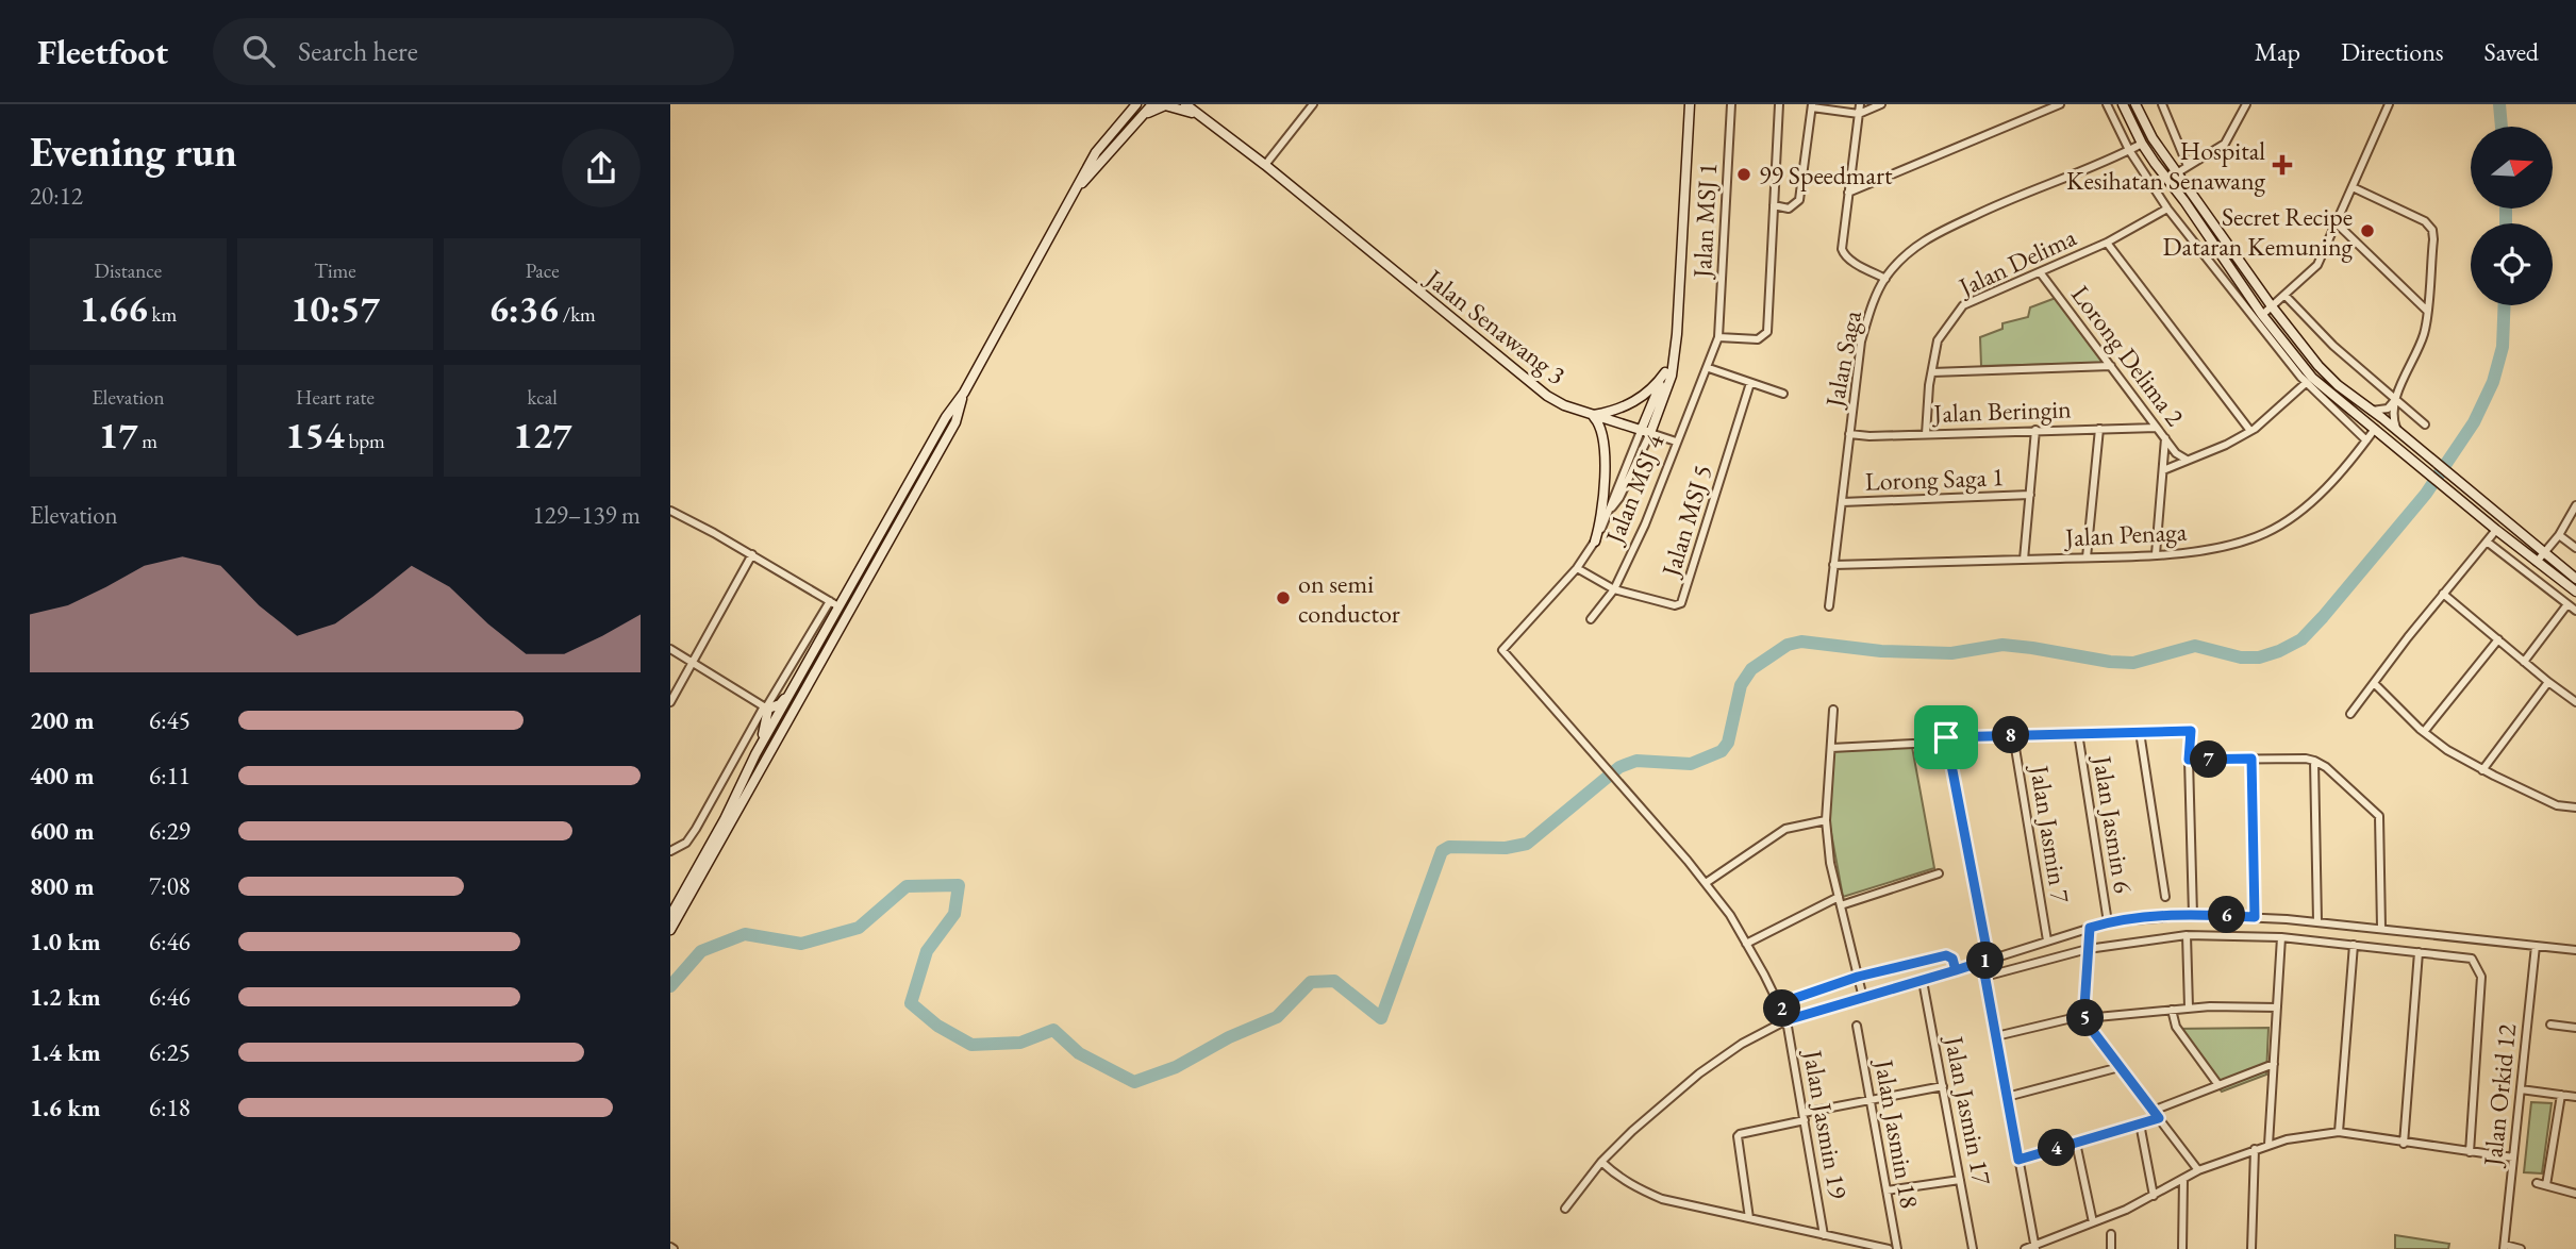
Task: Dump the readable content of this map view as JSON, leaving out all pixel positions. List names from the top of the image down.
{
  "streets": {
    "street": [
      "Jalan MSJ 1",
      "Jalan Delima",
      "Jalan Senawang 3",
      "Lorong Delima 2",
      "Jalan Saga",
      "Jalan Beringin",
      "Lorong Saga 1",
      "Jalan MSJ 4",
      "Jalan MSJ 5",
      "Jalan Penaga",
      "Jalan Jasmin 6",
      "Jalan Jasmin 7",
      "Jalan Orkid 12",
      "Jalan Jasmin 17",
      "Jalan Jasmin 19",
      "Jalan Jasmin 18"
    ]
  },
  "crossings": [
    ["Jalan MSJ 1", "Jalan MSJ 4"],
    ["Jalan Delima", "Lorong Delima 2"],
    ["Jalan Delima", "Jalan Beringin"],
    ["Lorong Delima 2", "Jalan Beringin"],
    ["Jalan Saga", "Jalan Beringin"],
    ["Jalan Saga", "Lorong Saga 1"],
    ["Jalan Saga", "Jalan Penaga"],
    ["Jalan MSJ 4", "Jalan MSJ 5"]
  ],
  "places": {
    "health": ["Hospital Kesihatan Senawang"],
    "other": ["99 Speedmart", "Secret Recipe Dataran Kemuning", "on semi conductor"]
  },
  "north": "right",
  "page": {
    "header": "Fleetfoot",
    "search": "Search here",
    "nav": ["Map", "Directions", "Saved"],
    "heading": ["Evening run", "20:12"],
    "stats": [
      ["Distance", "1.66 km"],
      ["Time", "10:57"],
      ["Pace", "6:36 /km"],
      ["Elevation", "17 m"],
      ["Heart rate", "154 bpm"],
      ["kcal", "127"]
    ],
    "chart": ["Elevation", "129–139 m"],
    "list": [
      {
        "name": "200 m",
        "note": "6:45"
      },
      {
        "name": "400 m",
        "note": "6:11"
      },
      {
        "name": "600 m",
        "note": "6:29"
      },
      {
        "name": "800 m",
        "note": "7:08"
      },
      {
        "name": "1.0 km",
        "note": "6:46"
      },
      {
        "name": "1.2 km",
        "note": "6:46"
      },
      {
        "name": "1.4 km",
        "note": "6:25"
      },
      {
        "name": "1.6 km",
        "note": "6:18"
      }
    ],
    "pins": [
      "8",
      "7",
      "6",
      "1",
      "2",
      "5",
      "4"
    ]
  }
}
